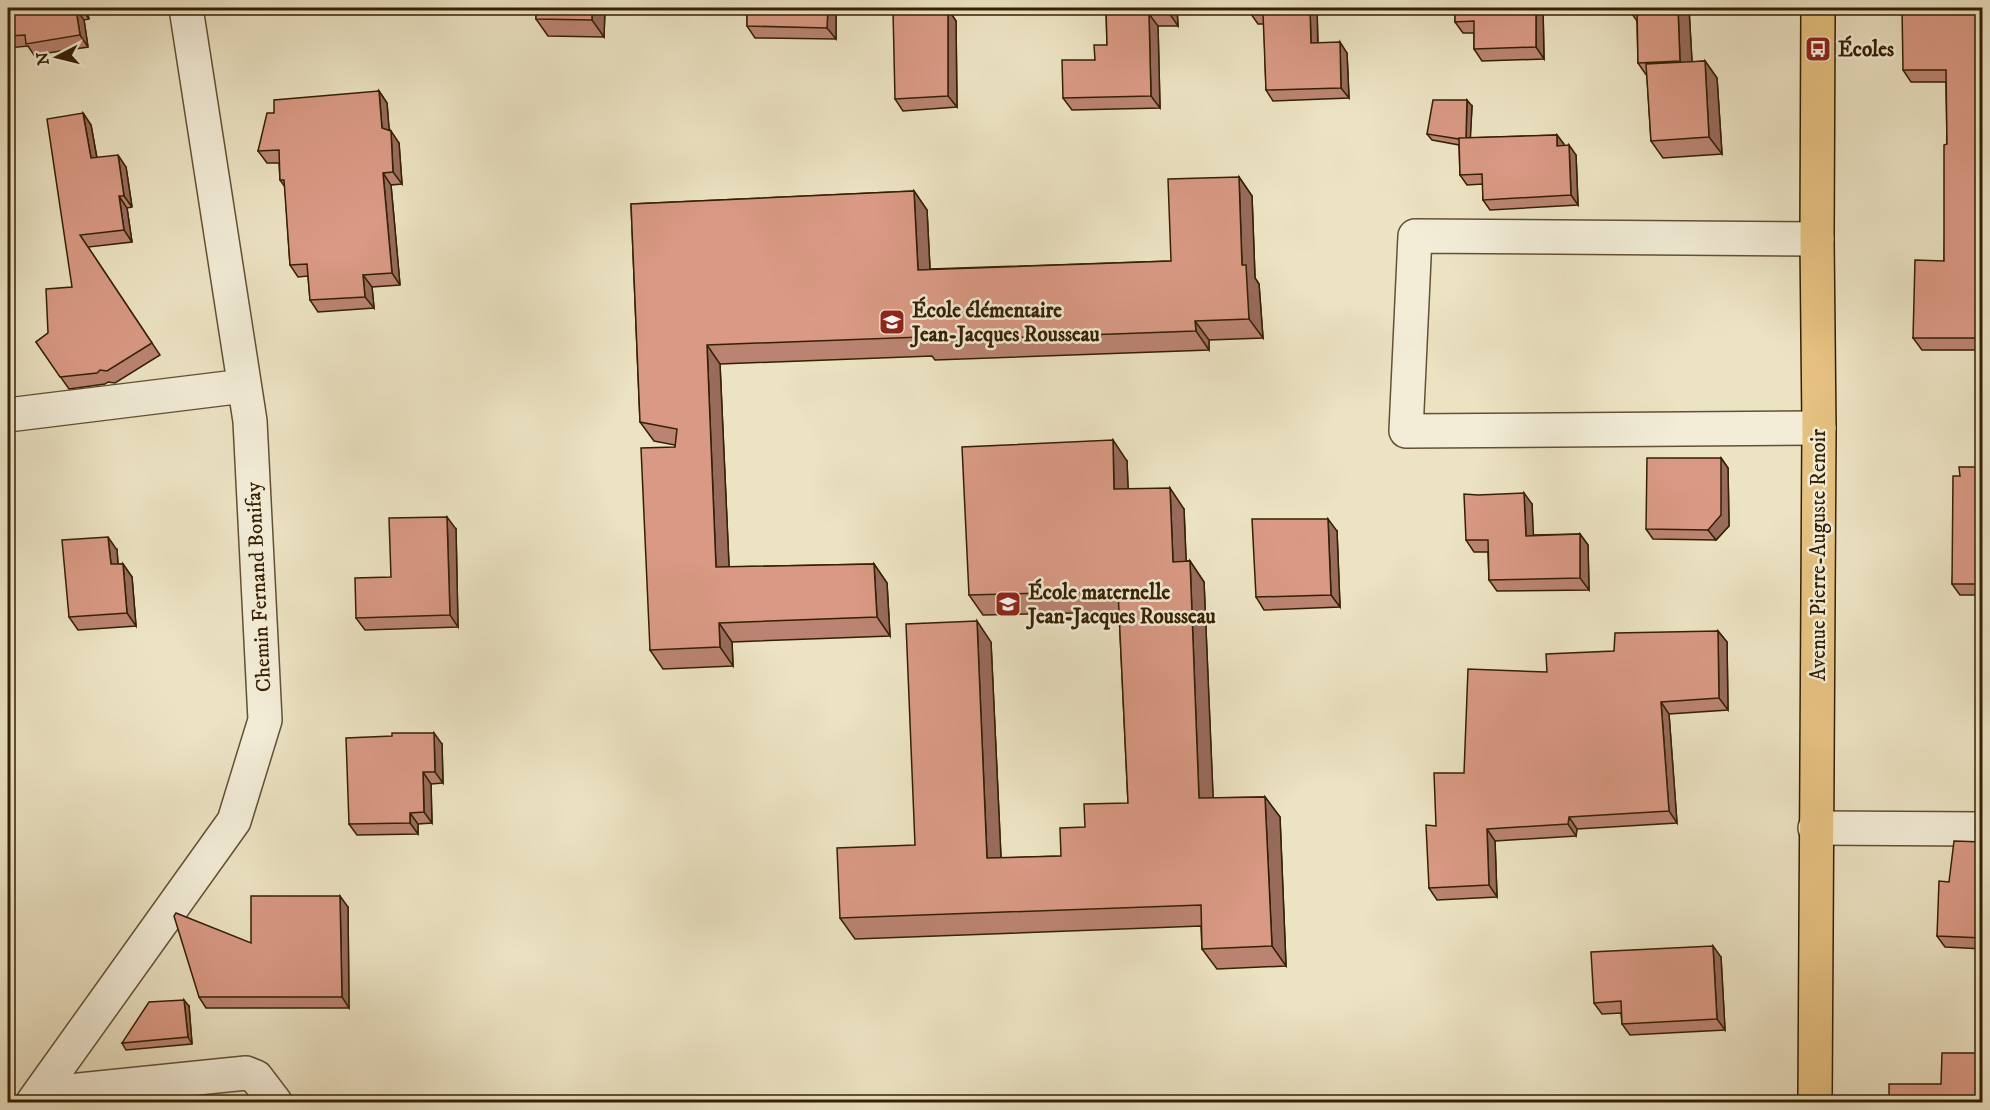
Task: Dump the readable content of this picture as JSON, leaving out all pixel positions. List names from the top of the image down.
{
  "streets": {
    "main road": ["Avenue Pierre-Auguste Renoir"],
    "street": ["Chemin Fernand Bonifay"]
  },
  "places": {
    "bus stop": ["Écoles"],
    "school or university": ["École élémentaire Jean-Jacques Rousseau", "École maternelle Jean-Jacques Rousseau"]
  },
  "north": "left"
}
